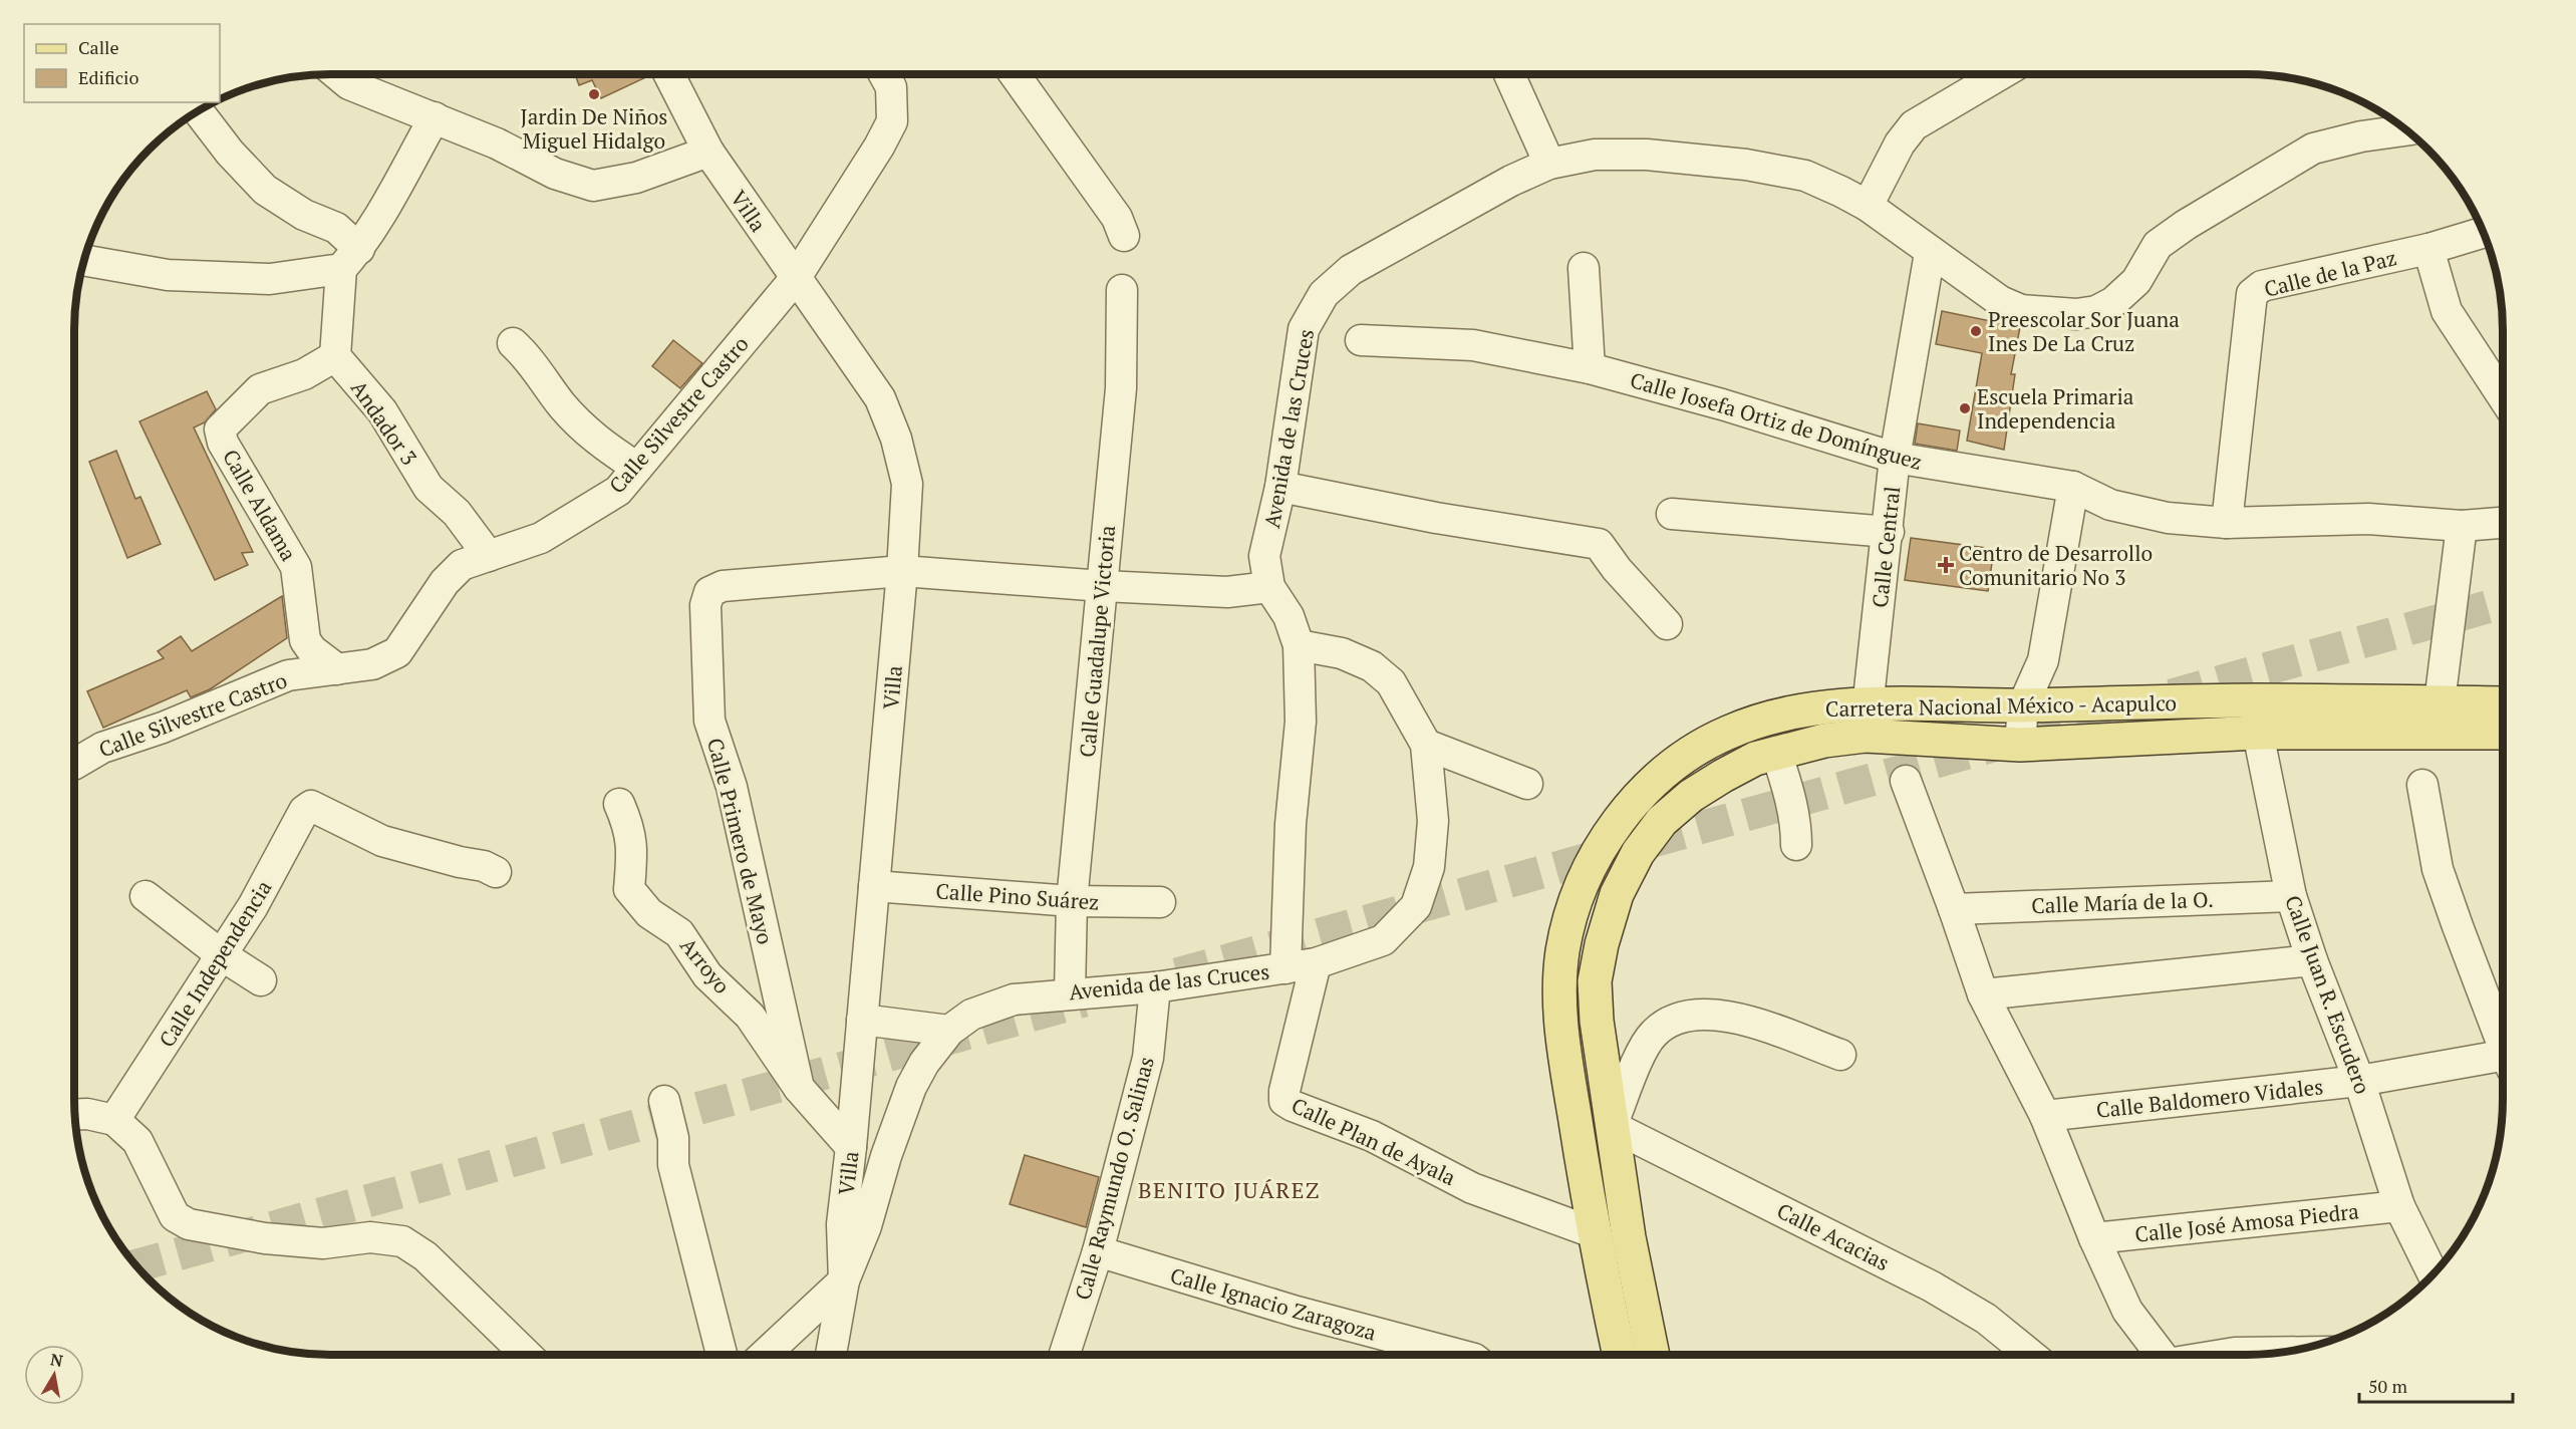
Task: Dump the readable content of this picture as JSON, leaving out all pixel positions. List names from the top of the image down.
{
  "streets": {
    "main road": ["Carretera Nacional México - Acapulco"],
    "street": [
      "Villa",
      "Calle de la Paz",
      "Calle Silvestre Castro",
      "Calle Josefa Ortiz de Domínguez",
      "Andador 3",
      "Avenida de las Cruces",
      "Calle Aldama",
      "Calle Central",
      "Calle Guadalupe Victoria",
      "Calle Primero de Mayo",
      "Calle Pino Suárez",
      "Calle María de la O.",
      "Calle Independencia",
      "Arroyo",
      "Calle Juan R. Escudero",
      "Calle Baldomero Vidales",
      "Calle Plan de Ayala",
      "Calle Raymundo O. Salinas",
      "Calle José Amosa Piedra",
      "Calle Acacias",
      "Calle Ignacio Zaragoza"
    ]
  },
  "crossings": [
    ["Villa", "Calle Silvestre Castro"],
    ["Villa", "Avenida de las Cruces"],
    ["Villa", "Calle Primero de Mayo"],
    ["Villa", "Calle Pino Suárez"],
    ["Villa", "Arroyo"],
    ["Calle de la Paz", "Calle Josefa Ortiz de Domínguez"],
    ["Calle Silvestre Castro", "Andador 3"],
    ["Calle Silvestre Castro", "Calle Aldama"],
    ["Calle Josefa Ortiz de Domínguez", "Calle Central"],
    ["Andador 3", "Calle Aldama"],
    ["Avenida de las Cruces", "Calle Central"],
    ["Avenida de las Cruces", "Calle Guadalupe Victoria"],
    ["Avenida de las Cruces", "Calle Raymundo O. Salinas"],
    ["Calle Central", "Carretera Nacional México - Acapulco"],
    ["Calle Guadalupe Victoria", "Calle Pino Suárez"],
    ["Carretera Nacional México - Acapulco", "Calle Juan R. Escudero"],
    ["Carretera Nacional México - Acapulco", "Calle Plan de Ayala"],
    ["Carretera Nacional México - Acapulco", "Calle Acacias"],
    ["Calle Primero de Mayo", "Arroyo"],
    ["Calle María de la O.", "Calle Juan R. Escudero"],
    ["Calle Juan R. Escudero", "Calle Baldomero Vidales"],
    ["Calle Juan R. Escudero", "Calle José Amosa Piedra"],
    ["Calle Raymundo O. Salinas", "Calle Ignacio Zaragoza"]
  ],
  "districts": ["BENITO JUÁREZ"],
  "places": {
    "other": ["Jardin De Niños Miguel Hidalgo", "Preescolar Sor Juana Ines De La Cruz", "Escuela Primaria Independencia"],
    "health": ["Centro de Desarrollo Comunitario No 3"]
  },
  "legend": ["Calle", "Edificio"],
  "scale_bar": "50 m",
  "north": "top"
}
